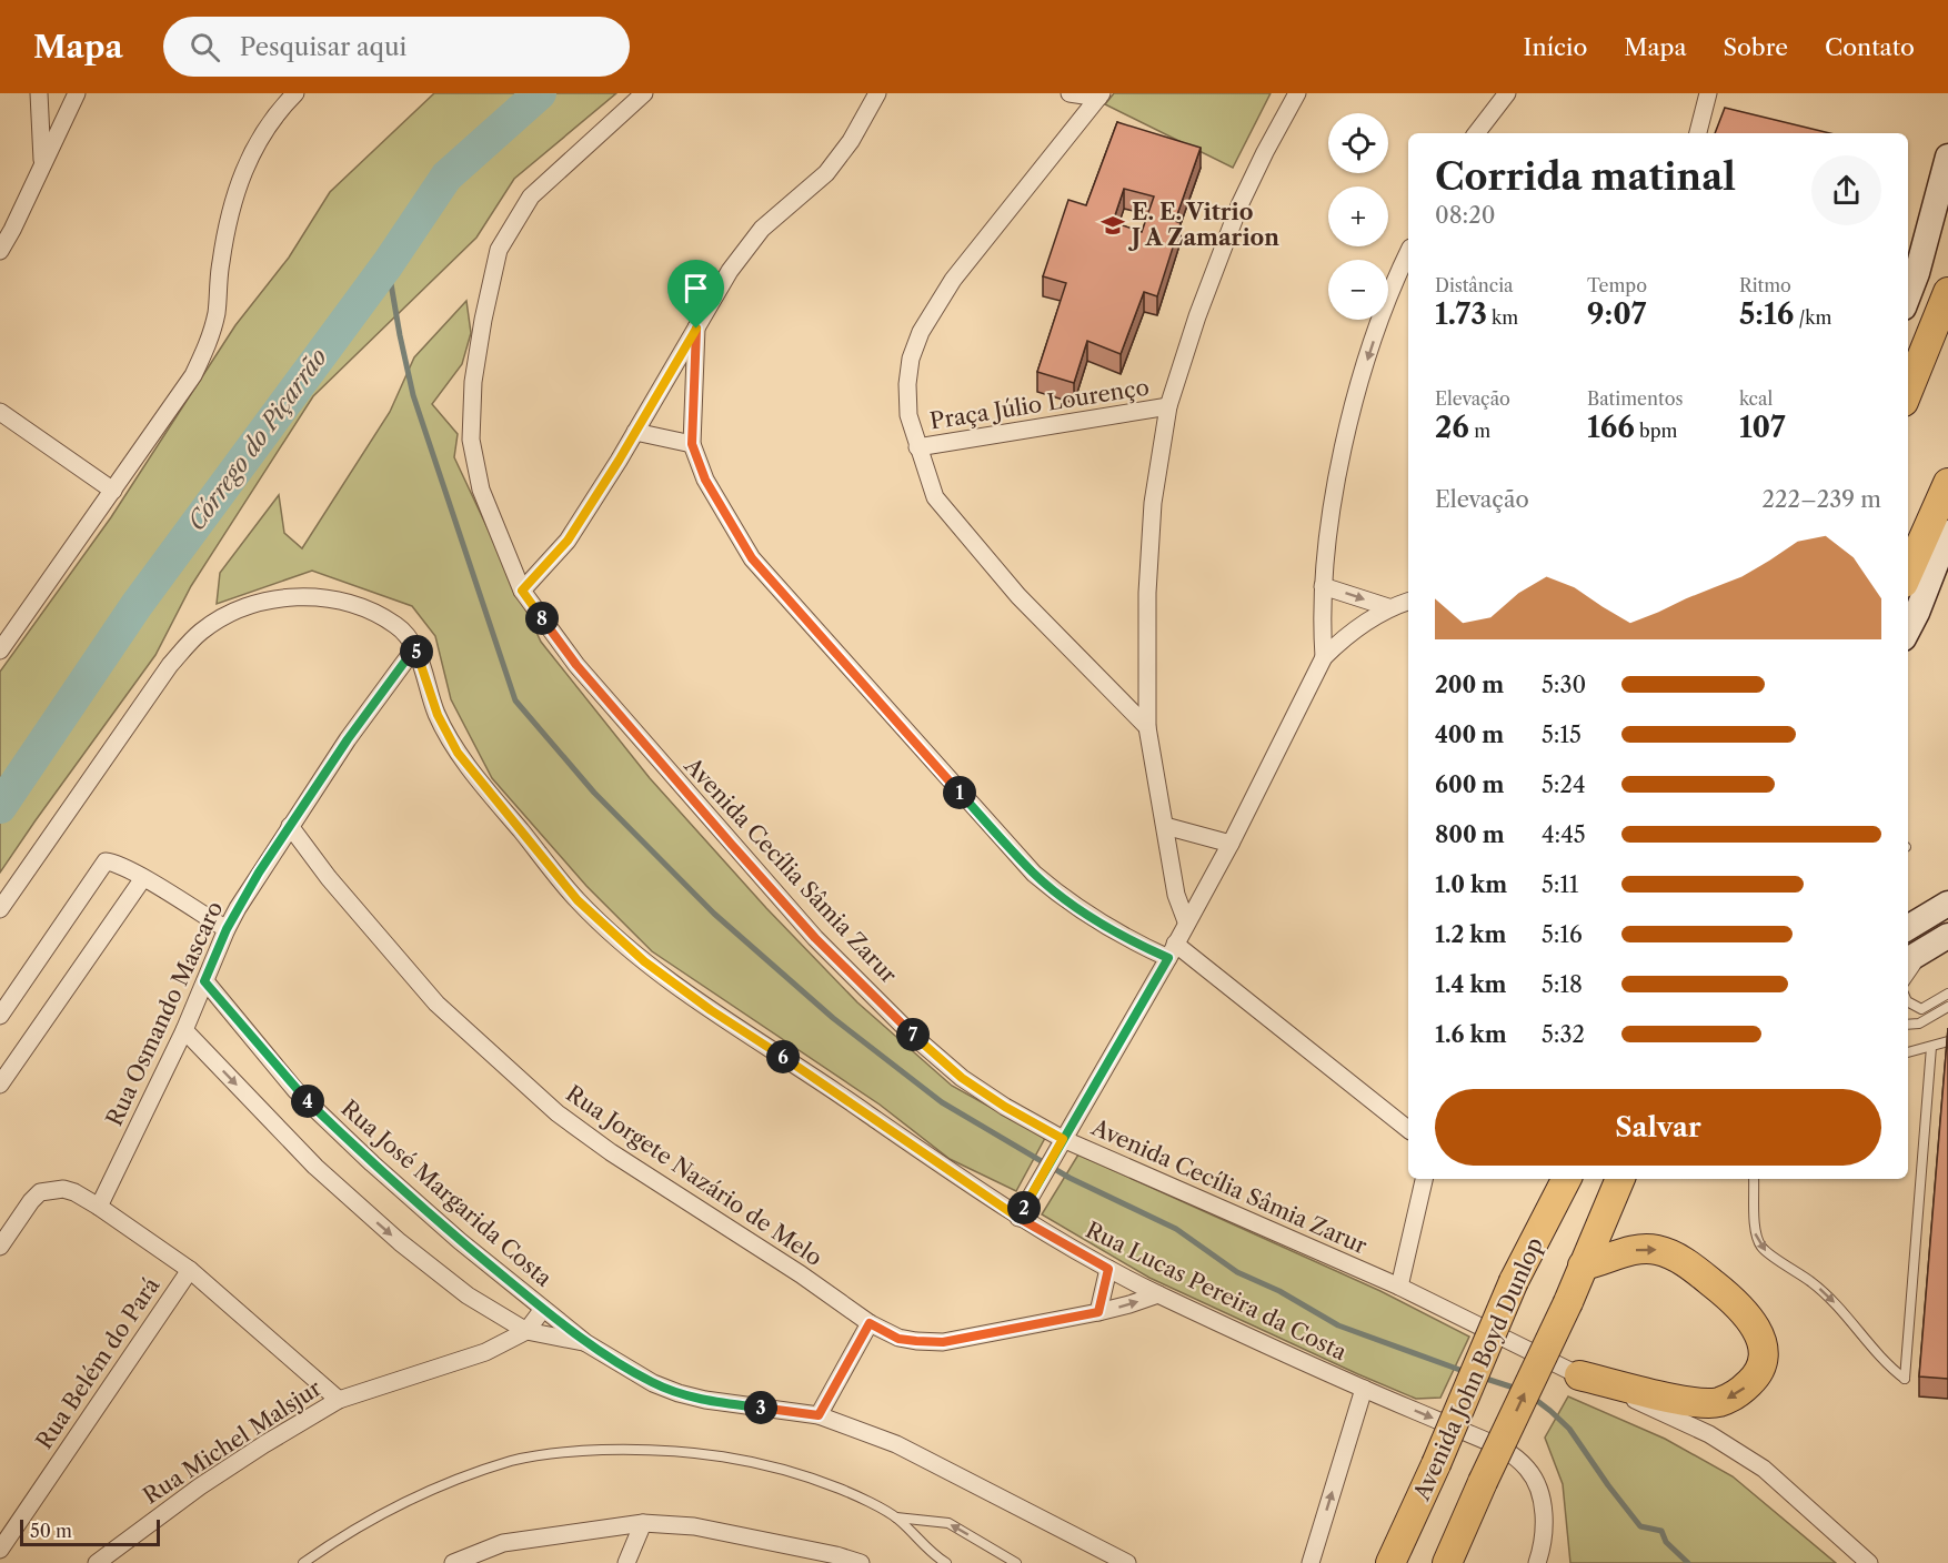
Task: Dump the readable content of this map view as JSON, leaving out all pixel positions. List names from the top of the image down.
{
  "streets": {
    "main road": ["Avenida John Boyd Dunlop"],
    "street": [
      "Praça Júlio Lourenço",
      "Avenida Cecília Sâmia Zarur",
      "Rua Osmando Mascaro",
      "Rua Jorgete Nazário de Melo",
      "Rua José Margarida Costa",
      "Rua Lucas Pereira da Costa",
      "Rua Belém do Pará",
      "Rua Michel Malsjur"
    ]
  },
  "crossings": [
    ["Rua Osmando Mascaro", "Rua Jorgete Nazário de Melo"],
    ["Rua Osmando Mascaro", "Rua José Margarida Costa"],
    ["Rua Osmando Mascaro", "Rua Lucas Pereira da Costa"],
    ["Rua Jorgete Nazário de Melo", "Rua Lucas Pereira da Costa"],
    ["Rua José Margarida Costa", "Rua Michel Malsjur"]
  ],
  "water": ["Córrego do Piçarrão"],
  "places": {
    "school or university": ["E. E. Vitrio J A Zamarion"]
  },
  "scale_bar": "50 m",
  "page": {
    "header": "Mapa",
    "search": "Pesquisar aqui",
    "nav": [
      "Início",
      "Mapa",
      "Sobre",
      "Contato"
    ],
    "map_buttons": ["+", "−"],
    "heading": ["Corrida matinal", "08:20"],
    "stats": [
      ["Distância", "1.73 km"],
      ["Tempo", "9:07"],
      ["Ritmo", "5:16 /km"],
      ["Elevação", "26 m"],
      ["Batimentos", "166 bpm"],
      ["kcal", "107"]
    ],
    "chart": ["Elevação", "222–239 m"],
    "pins": [
      "8",
      "5",
      "1",
      "7",
      "6",
      "4",
      "2",
      "3"
    ],
    "list": [
      {
        "name": "200 m",
        "note": "5:30"
      },
      {
        "name": "400 m",
        "note": "5:15"
      },
      {
        "name": "600 m",
        "note": "5:24"
      },
      {
        "name": "800 m",
        "note": "4:45"
      },
      {
        "name": "1.0 km",
        "note": "5:11"
      },
      {
        "name": "1.2 km",
        "note": "5:16"
      },
      {
        "name": "1.4 km",
        "note": "5:18"
      },
      {
        "name": "1.6 km",
        "note": "5:32"
      }
    ],
    "buttons": "Salvar",
    "scale": "50 m"
  }
}
